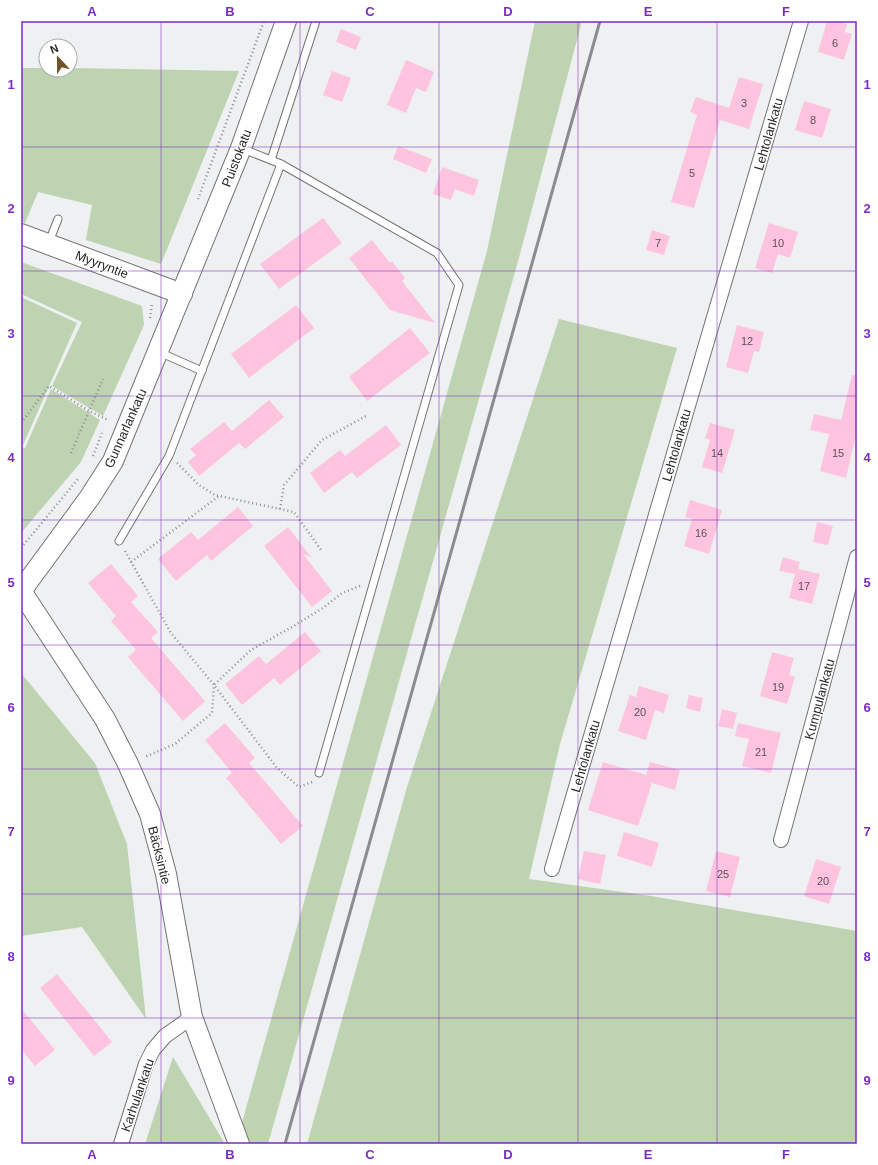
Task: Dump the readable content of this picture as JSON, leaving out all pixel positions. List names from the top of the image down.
{
  "streets": {
    "street": [
      "Lehtolankatu",
      "Puistokatu",
      "Myyryntie",
      "Gunnarlankatu",
      "Kumpulankatu",
      "Bäcksintie",
      "Karhulankatu"
    ]
  },
  "crossings": [
    ["Puistokatu", "Myyryntie"],
    ["Puistokatu", "Gunnarlankatu"],
    ["Myyryntie", "Gunnarlankatu"],
    ["Gunnarlankatu", "Bäcksintie"],
    ["Bäcksintie", "Karhulankatu"]
  ],
  "house_numbers": [
    "6",
    "3",
    "8",
    "5",
    "7",
    "10",
    "12",
    "14",
    "15",
    "16",
    "17",
    "19",
    "20",
    "21",
    "25",
    "20"
  ],
  "north": "top",
  "grid": {
    "columns": [
      "A",
      "B",
      "C",
      "D",
      "E",
      "F"
    ],
    "rows": [
      "1",
      "2",
      "3",
      "4",
      "5",
      "6",
      "7",
      "8",
      "9"
    ]
  }
}
